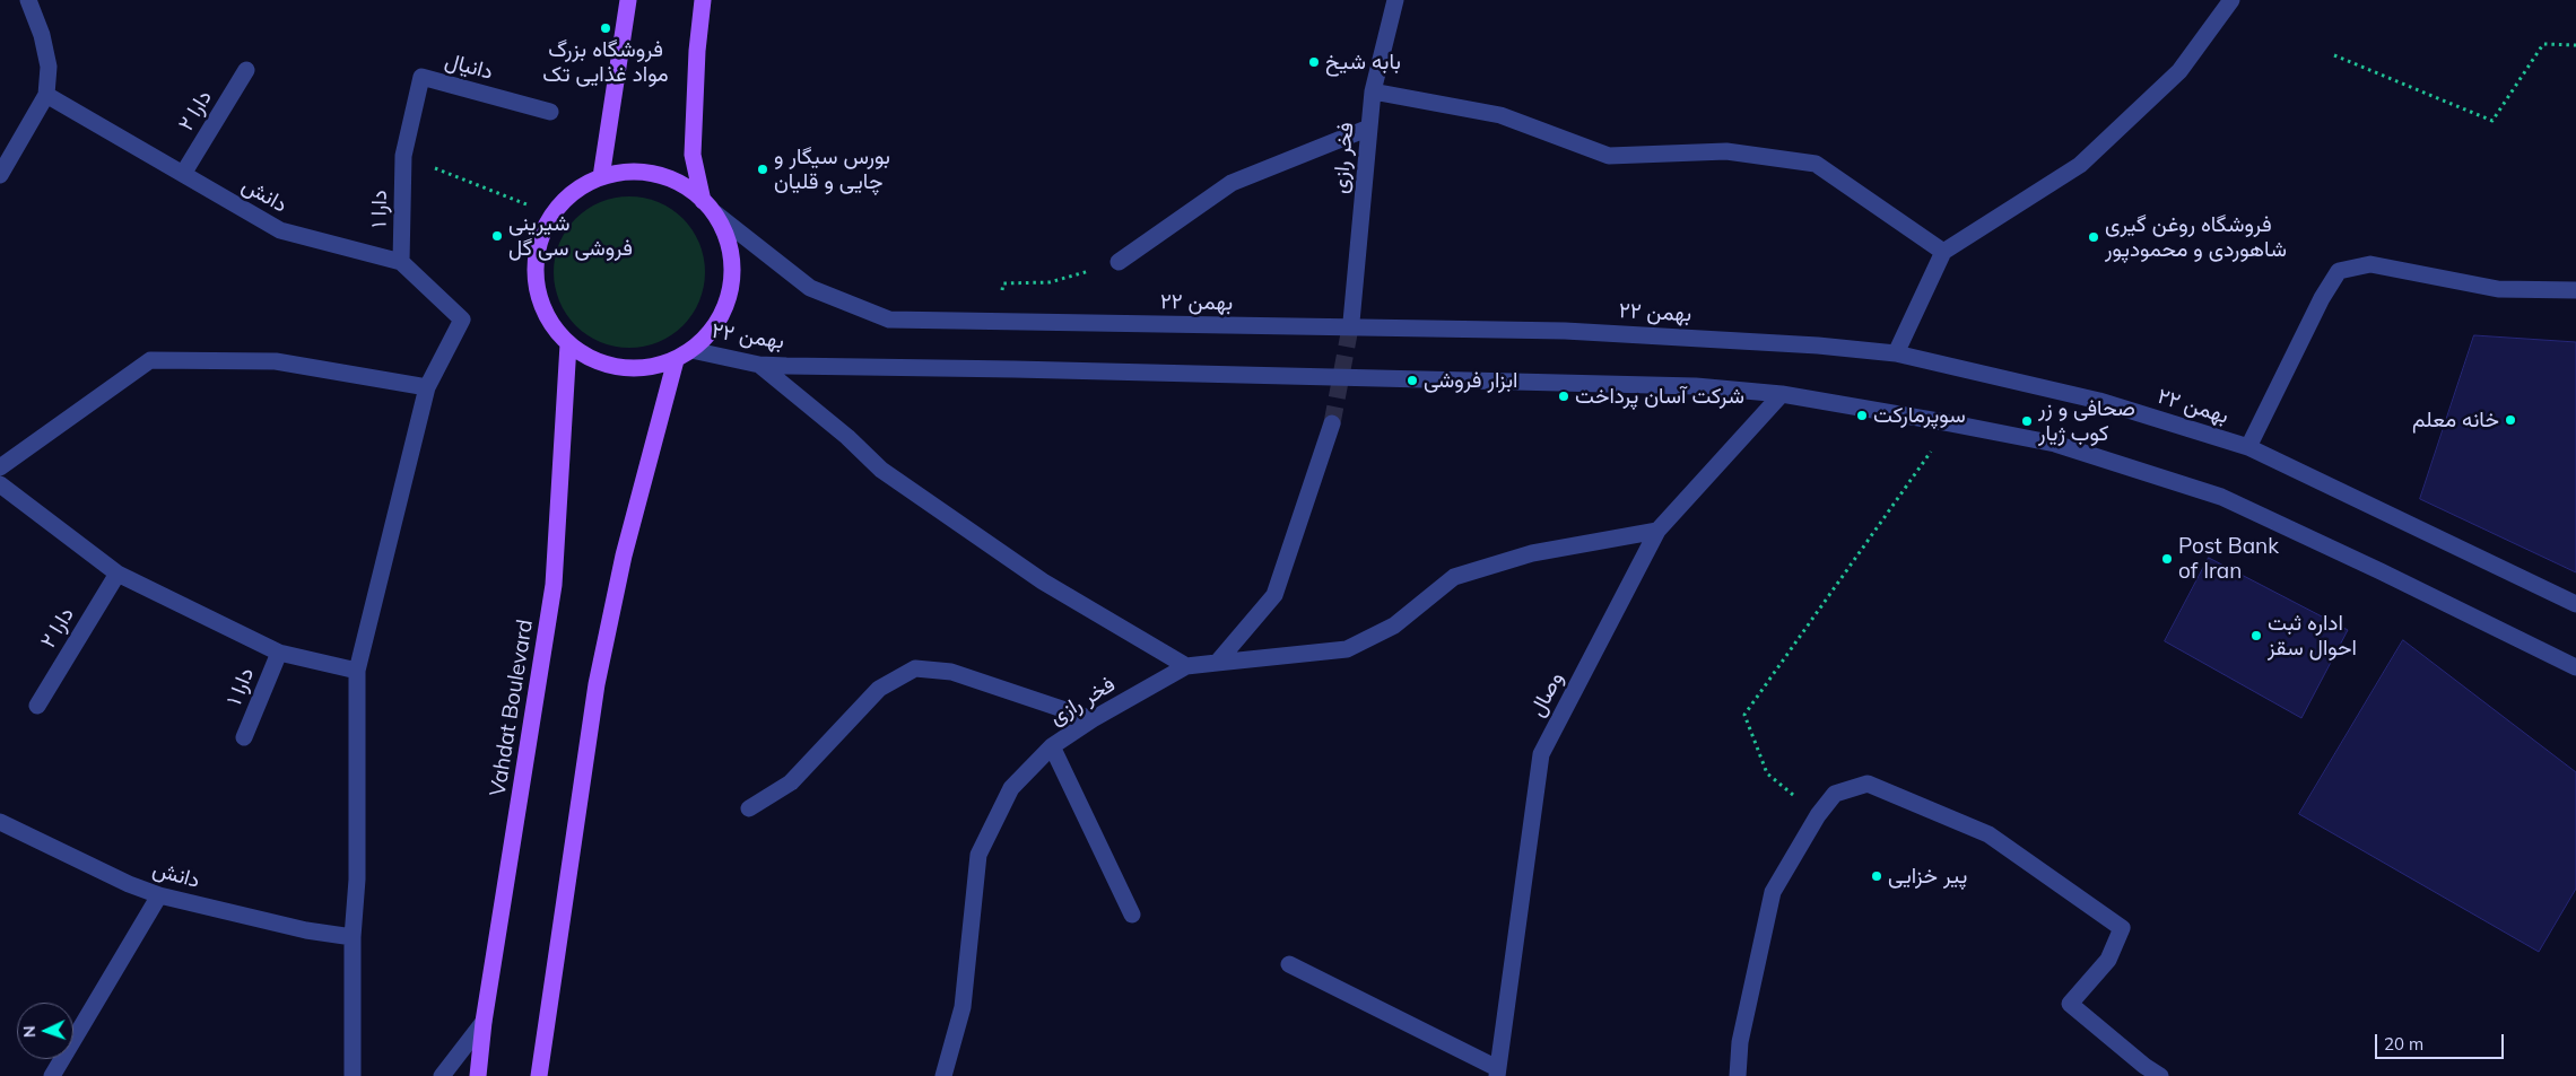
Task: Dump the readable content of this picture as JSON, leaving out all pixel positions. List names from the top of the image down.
{
  "streets": {
    "main road": ["Vahdat Boulevard"],
    "street": [
      "دانیال",
      "دارا ۲",
      "فخر رازی",
      "دانش",
      "دارا ۱",
      "۲۲ بهمن",
      "وصال"
    ]
  },
  "crossings": [
    ["دانیال", "دارا ۱"],
    ["دارا ۲", "دانش"],
    ["فخر رازی", "وصال"],
    ["دانش", "دارا ۱"],
    ["۲۲ بهمن", "وصال"],
    ["۲۲ بهمن", "Vahdat Boulevard"]
  ],
  "places": [
    "فروشگاه بزرگ مواد غذایی تک",
    "بابه شیخ",
    "بورس سیگار و چایی و قلیان",
    "شیرینی فروشی سی گل",
    "فروشگاه روغن گیری شاهوردی و محمودپور",
    "ابزار فروشی",
    "شرکت آسان پرداخت",
    "سوپرمارکت",
    "خانه معلم",
    "صحافی و زر کوب ژیار",
    "Post Bank of Iran",
    "اداره ثبت احوال سقز",
    "پیر خزایی"
  ],
  "scale_bar": "20 m",
  "north": "left"
}
